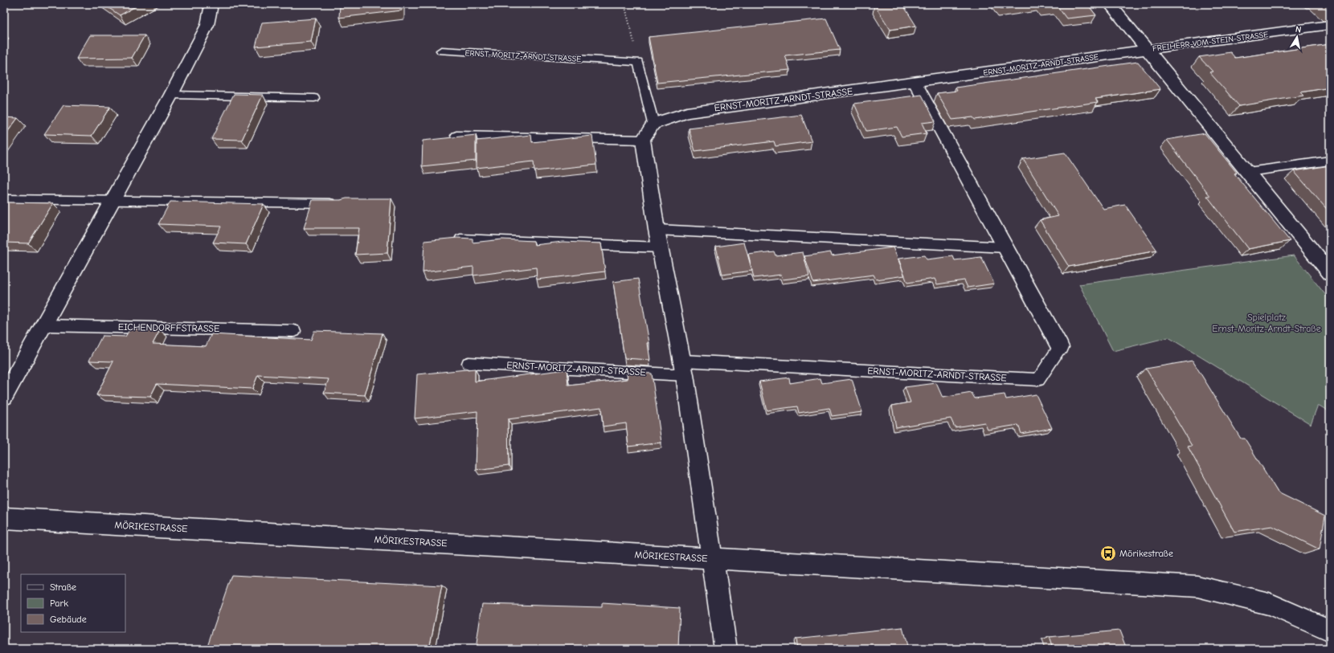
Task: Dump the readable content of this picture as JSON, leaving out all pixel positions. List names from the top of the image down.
{
  "streets": {
    "street": ["FREIHERR-VOM-STEIN-STRASSE", "ERNST-MORITZ-ARNDT-STRASSE", "MÖRIKESTRASSE"],
    "lane": ["EICHENDORFFSTRASSE"]
  },
  "crossings": [
    ["FREIHERR-VOM-STEIN-STRASSE", "ERNST-MORITZ-ARNDT-STRASSE"]
  ],
  "parks": ["Spielplatz Ernst-Moritz-Arndt-Straße"],
  "places": {
    "bus stop": ["Mörikestraße"]
  },
  "legend": ["Straße", "Park", "Gebäude"],
  "north": "top"
}
